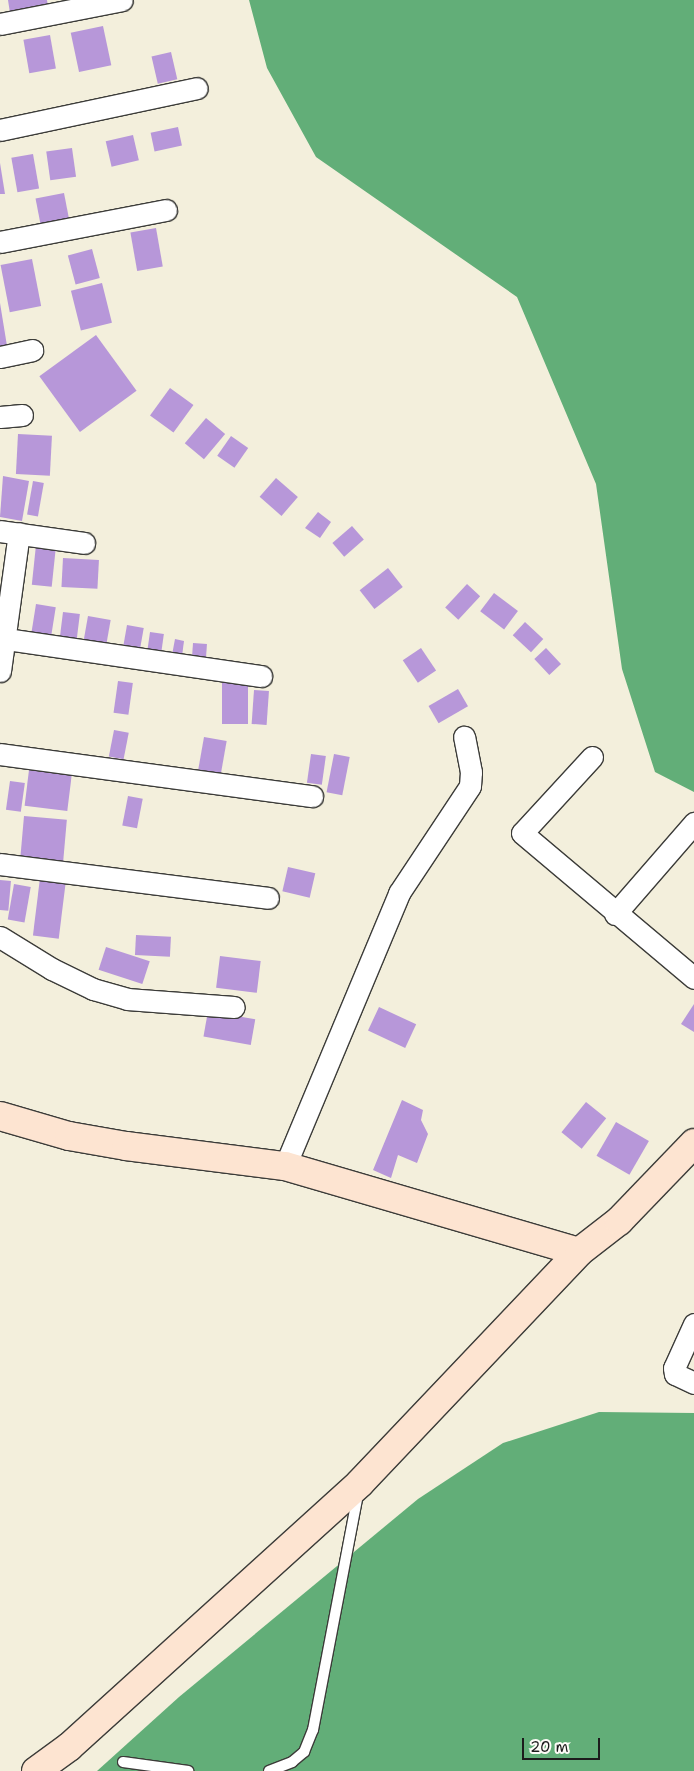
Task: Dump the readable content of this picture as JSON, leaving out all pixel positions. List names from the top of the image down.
{
  "scale_bar": "20 m"
}
